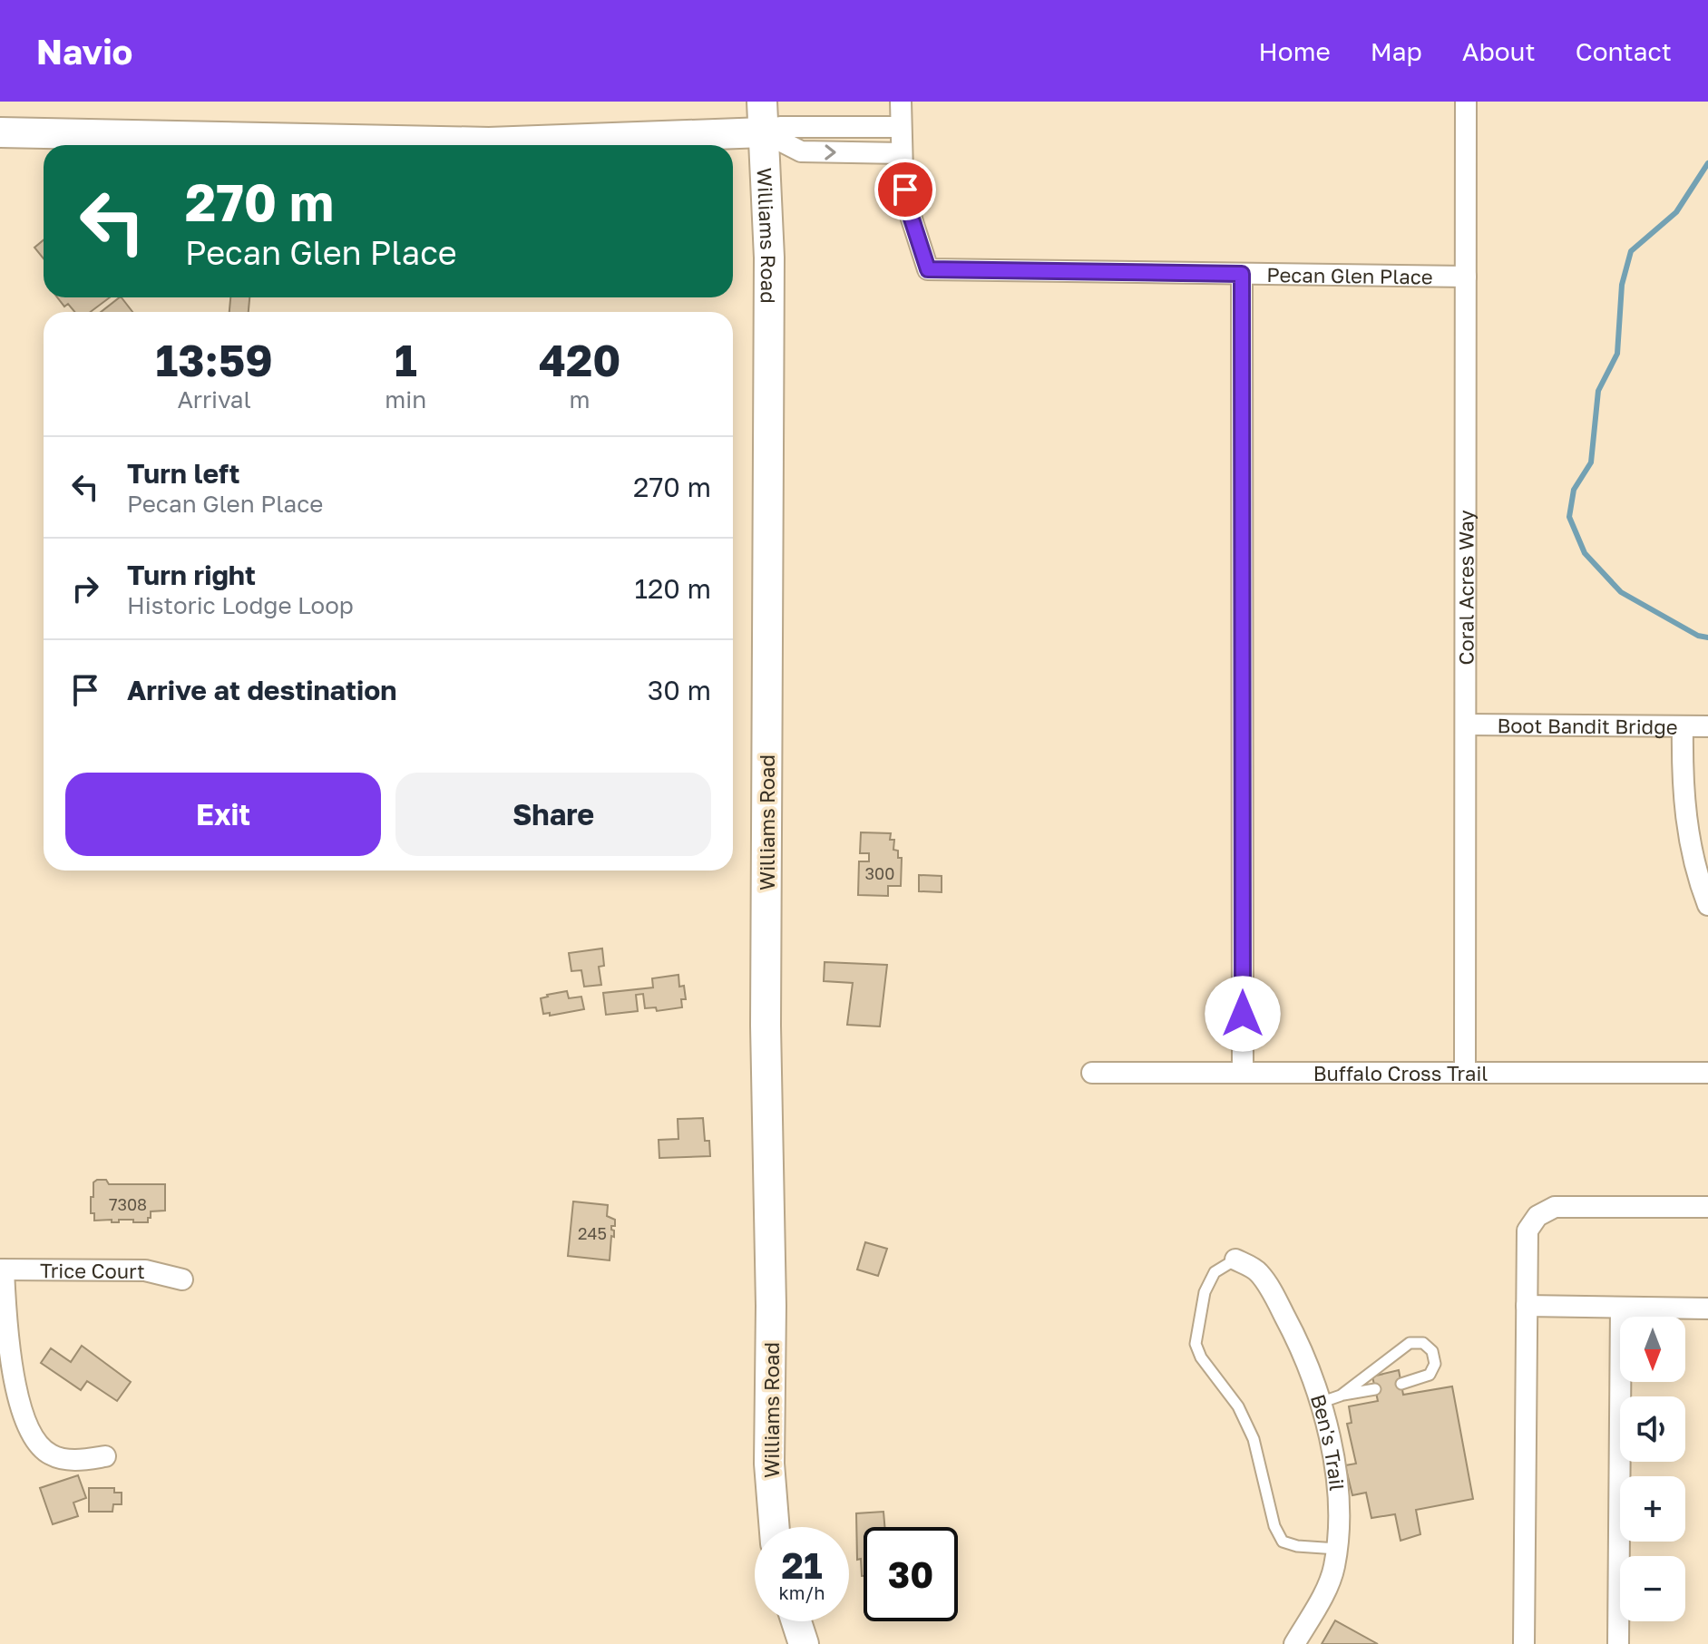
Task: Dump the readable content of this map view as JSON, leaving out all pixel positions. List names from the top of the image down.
{
  "streets": {
    "street": [
      "Williams Road",
      "Pecan Glen Place",
      "Coral Acres Way",
      "Boot Bandit Bridge",
      "Buffalo Cross Trail",
      "Trice Court",
      "Ben's Trail"
    ]
  },
  "crossings": [
    ["Pecan Glen Place", "Coral Acres Way"],
    ["Coral Acres Way", "Boot Bandit Bridge"],
    ["Coral Acres Way", "Buffalo Cross Trail"]
  ],
  "house_numbers": ["300", "7308", "245"],
  "north": "bottom",
  "page": {
    "header": "Navio",
    "nav": [
      "Home",
      "Map",
      "About",
      "Contact"
    ],
    "turn": ["270 m", "Pecan Glen Place"],
    "eta": [
      "13:59",
      "Arrival",
      "1",
      "min",
      "420",
      "m"
    ],
    "list": [
      {
        "name": "Turn left",
        "note": "Pecan Glen Place",
        "value": "270 m"
      },
      {
        "name": "Turn right",
        "note": "Historic Lodge Loop",
        "value": "120 m"
      },
      {
        "name": "Arrive at destination",
        "value": "30 m"
      }
    ],
    "buttons": ["Exit", "Share"],
    "map_buttons": ["+", "−"],
    "speed": "21 km/h",
    "limit": "30"
  }
}
